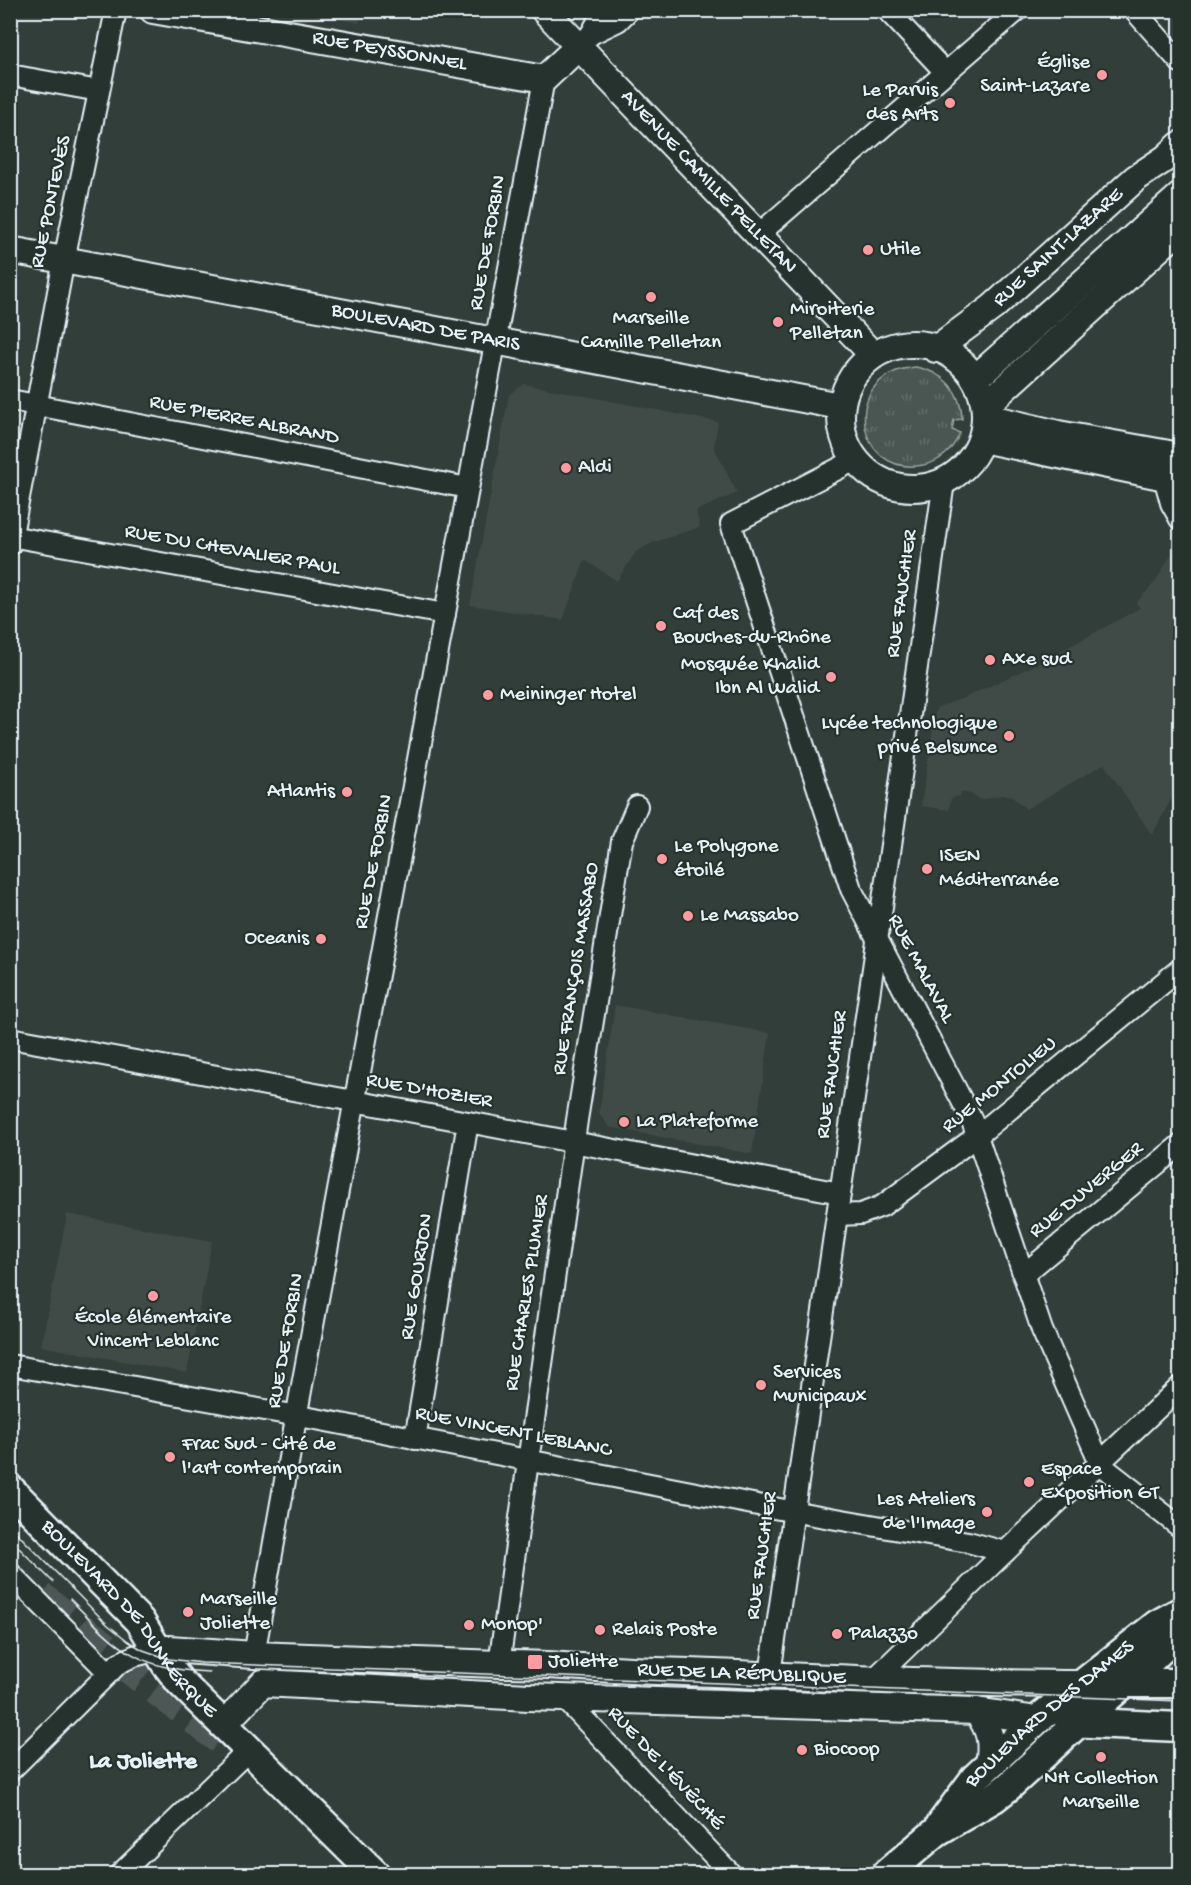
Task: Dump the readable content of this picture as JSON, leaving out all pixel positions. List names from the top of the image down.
{
  "streets": {
    "main road": ["BOULEVARD DE DUNKERQUE", "RUE DE LA RÉPUBLIQUE", "BOULEVARD DES DAMES"],
    "street": [
      "RUE PEYSSONNEL",
      "AVENUE CAMILLE PELLETAN",
      "RUE PONTEVÈS",
      "RUE DE FORBIN",
      "RUE SAINT-LAZARE",
      "BOULEVARD DE PARIS",
      "RUE PIERRE ALBRAND",
      "RUE DU CHEVALIER PAUL",
      "RUE FAUCHIER",
      "RUE FRANÇOIS MASSABO",
      "RUE MALAVAL",
      "RUE MONTOLIEU",
      "RUE D'HOZIER",
      "RUE DUVERGER",
      "RUE GOURJON",
      "RUE CHARLES PLUMIER",
      "RUE VINCENT LEBLANC",
      "RUE DE L'ÉVÊCHÉ"
    ]
  },
  "crossings": [
    ["RUE PEYSSONNEL", "RUE DE FORBIN"],
    ["AVENUE CAMILLE PELLETAN", "RUE SAINT-LAZARE"],
    ["AVENUE CAMILLE PELLETAN", "BOULEVARD DE PARIS"],
    ["AVENUE CAMILLE PELLETAN", "RUE FAUCHIER"],
    ["AVENUE CAMILLE PELLETAN", "RUE MALAVAL"],
    ["RUE PONTEVÈS", "BOULEVARD DE PARIS"],
    ["RUE PONTEVÈS", "RUE PIERRE ALBRAND"],
    ["RUE PONTEVÈS", "RUE DU CHEVALIER PAUL"],
    ["RUE DE FORBIN", "BOULEVARD DE PARIS"],
    ["RUE DE FORBIN", "RUE PIERRE ALBRAND"],
    ["RUE DE FORBIN", "RUE DU CHEVALIER PAUL"],
    ["RUE DE FORBIN", "RUE D'HOZIER"],
    ["RUE DE FORBIN", "RUE VINCENT LEBLANC"],
    ["RUE DE FORBIN", "RUE DE LA RÉPUBLIQUE"],
    ["RUE SAINT-LAZARE", "BOULEVARD DE PARIS"],
    ["RUE SAINT-LAZARE", "RUE FAUCHIER"],
    ["RUE SAINT-LAZARE", "RUE MALAVAL"],
    ["BOULEVARD DE PARIS", "RUE FAUCHIER"],
    ["BOULEVARD DE PARIS", "RUE MALAVAL"],
    ["RUE FAUCHIER", "RUE MALAVAL"],
    ["RUE FAUCHIER", "RUE MONTOLIEU"],
    ["RUE FAUCHIER", "RUE D'HOZIER"],
    ["RUE FAUCHIER", "RUE VINCENT LEBLANC"],
    ["RUE FAUCHIER", "RUE DE LA RÉPUBLIQUE"],
    ["RUE FRANÇOIS MASSABO", "RUE D'HOZIER"],
    ["RUE FRANÇOIS MASSABO", "RUE CHARLES PLUMIER"],
    ["RUE MALAVAL", "RUE MONTOLIEU"],
    ["RUE MALAVAL", "RUE DUVERGER"],
    ["RUE D'HOZIER", "RUE GOURJON"],
    ["RUE D'HOZIER", "RUE CHARLES PLUMIER"],
    ["RUE GOURJON", "RUE VINCENT LEBLANC"],
    ["RUE CHARLES PLUMIER", "RUE VINCENT LEBLANC"],
    ["RUE CHARLES PLUMIER", "RUE DE LA RÉPUBLIQUE"],
    ["BOULEVARD DE DUNKERQUE", "RUE DE LA RÉPUBLIQUE"],
    ["RUE DE LA RÉPUBLIQUE", "BOULEVARD DES DAMES"],
    ["RUE DE LA RÉPUBLIQUE", "RUE DE L'ÉVÊCHÉ"]
  ],
  "districts": ["La Joliette"],
  "places": {
    "other": [
      "Église Saint-Lazare",
      "Le Parvis des Arts",
      "Utile",
      "Marseille Camille Pelletan",
      "Miroiterie Pelletan",
      "Aldi",
      "Caf des Bouches-du-Rhône",
      "Axe sud",
      "Mosquée Khalid Ibn Al Walid",
      "Meininger Hotel",
      "Lycée technologique privé Belsunce",
      "Atlantis",
      "Le Polygone étoilé",
      "ISEN Méditerranée",
      "Le Massabo",
      "Oceanis",
      "La Plateforme",
      "École élémentaire Vincent Leblanc",
      "Services Municipaux",
      "Frac Sud - Cité de l'art contemporain",
      "Espace Exposition GT",
      "Les Ateliers de l'Image",
      "Marseille Joliette",
      "Monop'",
      "Relais Poste",
      "Palazzo",
      "Biocoop",
      "NH Collection Marseille"
    ],
    "transit": ["Joliette"]
  }
}
